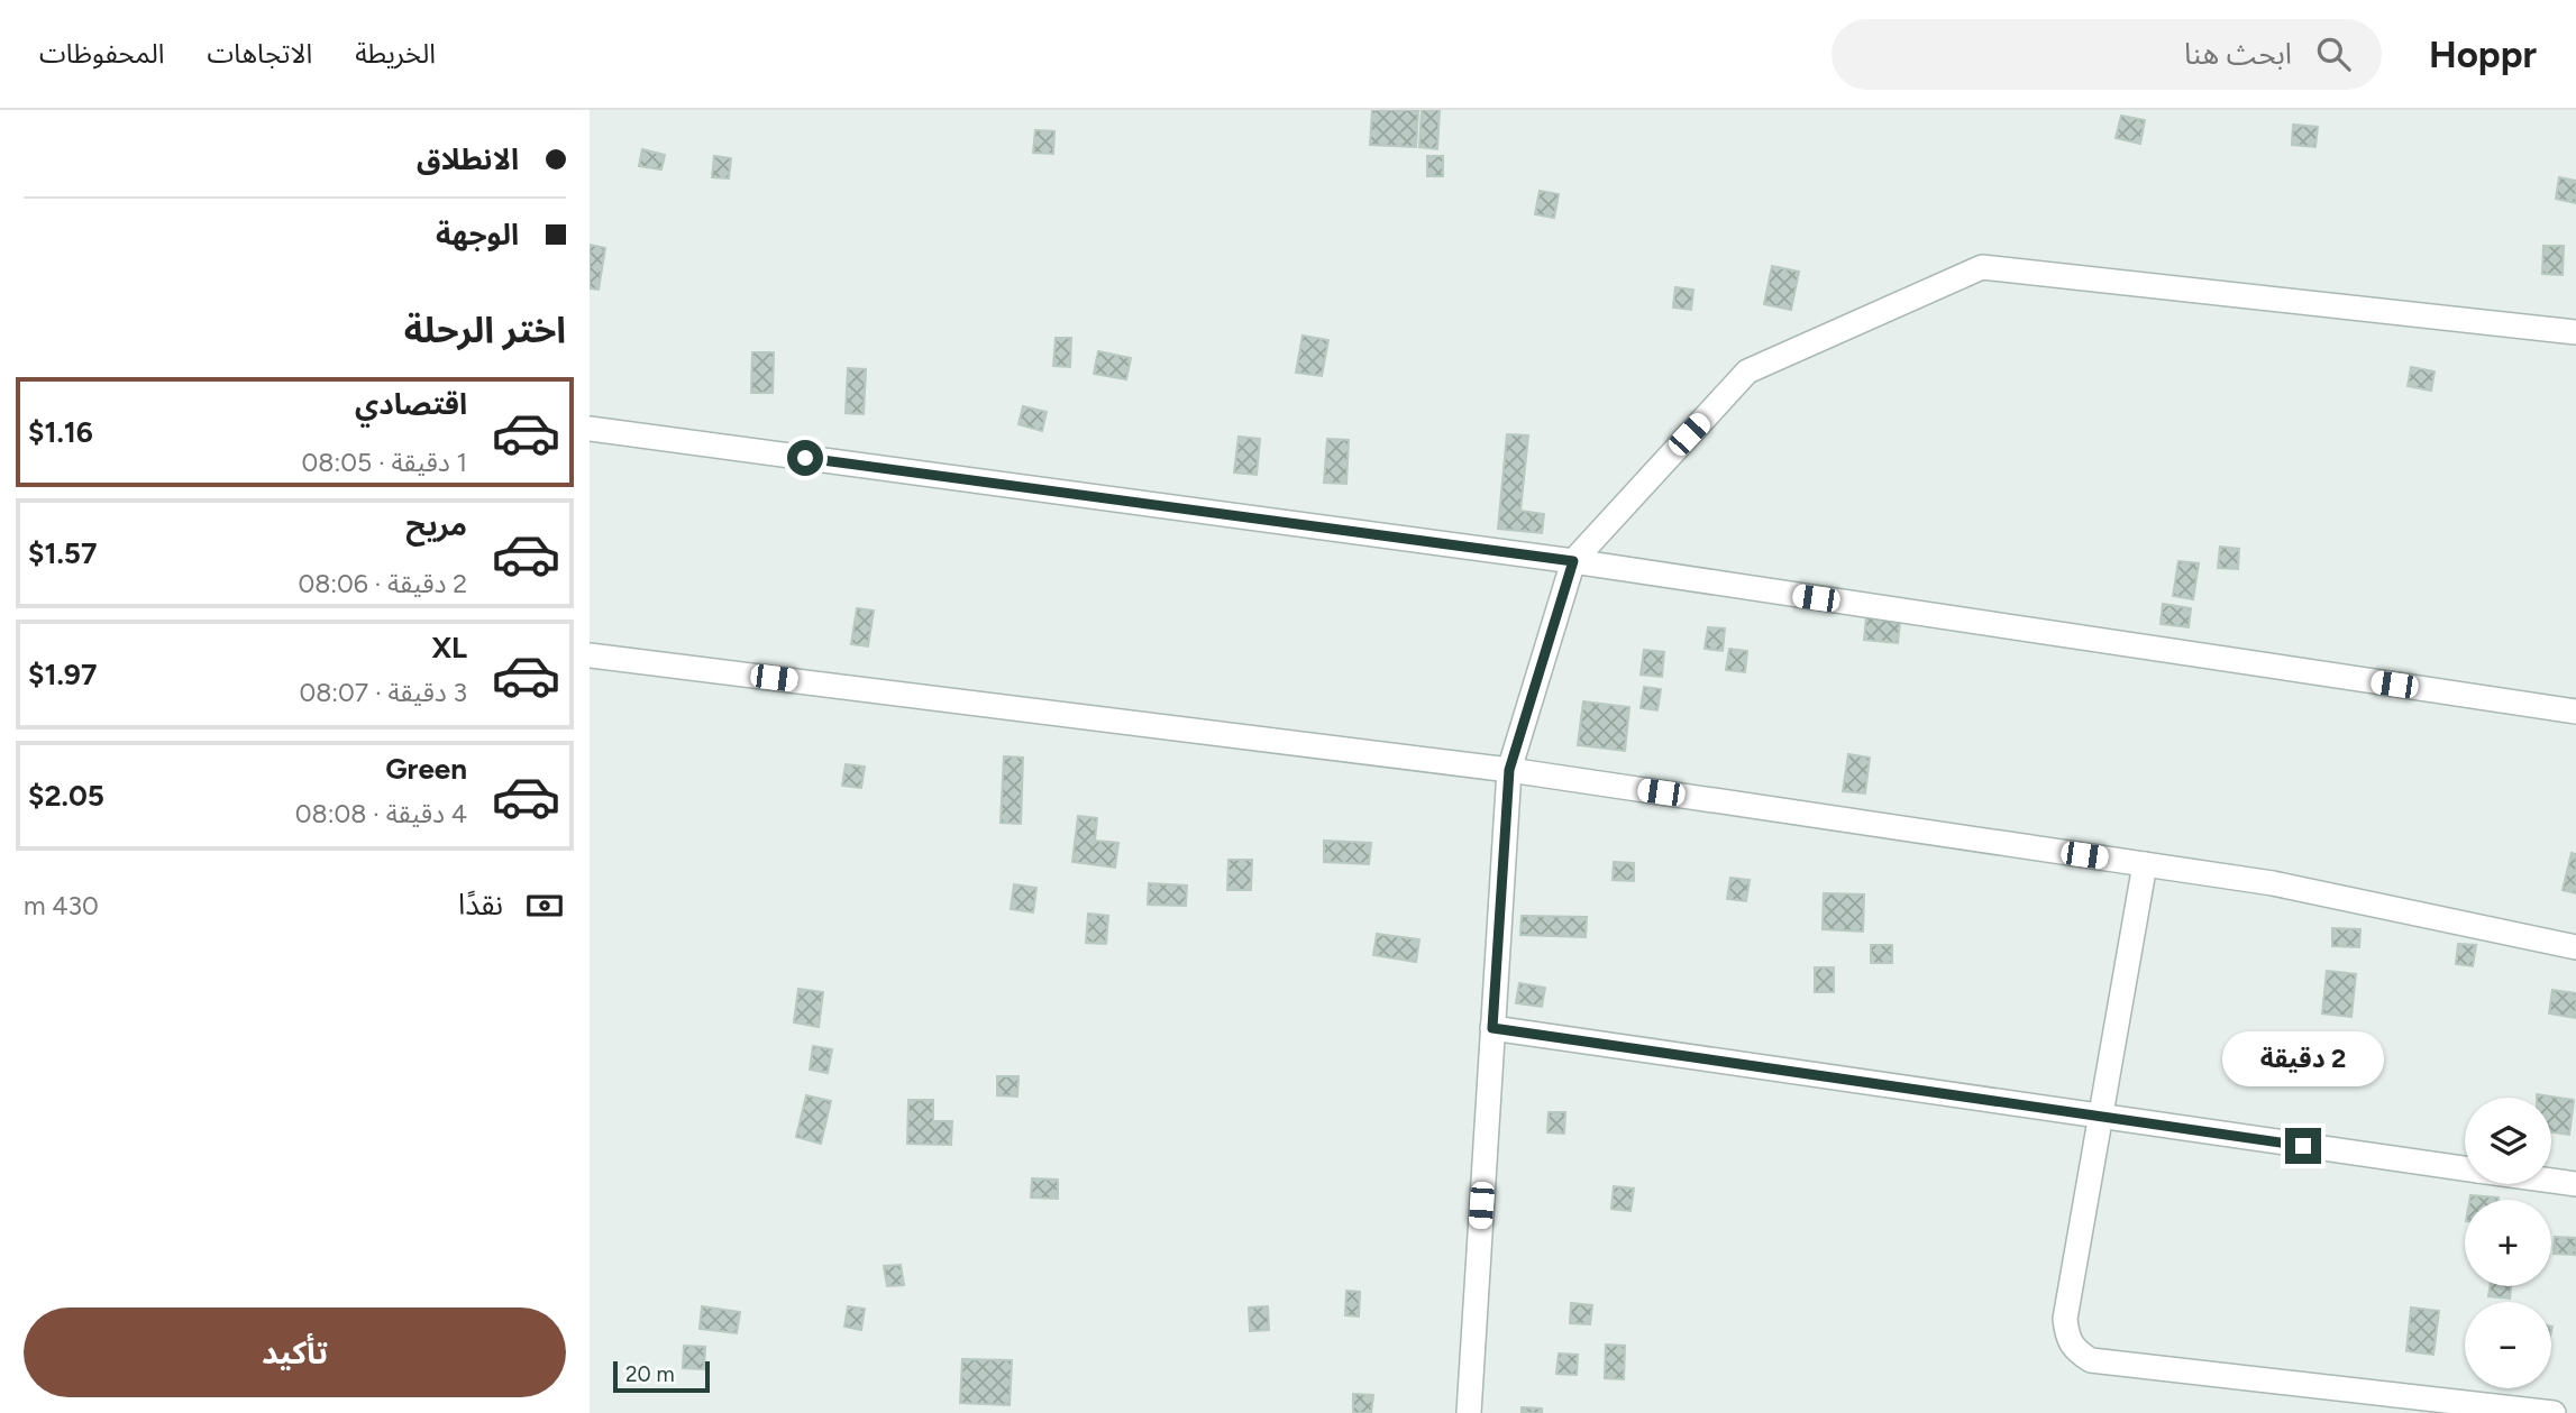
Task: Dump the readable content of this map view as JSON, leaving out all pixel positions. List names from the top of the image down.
{
  "scale_bar": "20 m",
  "page": {
    "header": "Hoppr",
    "search": "ابحث هنا",
    "nav": ["الخريطة", "الاتجاهات", "المحفوظات"],
    "banner": ["الانطلاق", "الوجهة"],
    "heading": "اختر الرحلة",
    "list": [
      {
        "name": "اقتصادي",
        "note": "1 دقيقة · 08:05",
        "value": "$1.16"
      },
      {
        "name": "مريح",
        "note": "2 دقيقة · 08:06",
        "value": "$1.57"
      },
      {
        "name": "XL",
        "note": "3 دقيقة · 08:07",
        "value": "$1.97"
      },
      {
        "name": "Green",
        "note": "4 دقيقة · 08:08",
        "value": "$2.05"
      }
    ],
    "pay": ["نقدًا", "430 m"],
    "bubble": "2 دقيقة",
    "map_buttons": ["+", "−"],
    "buttons": "تأكيد",
    "scale": "20 m"
  }
}
